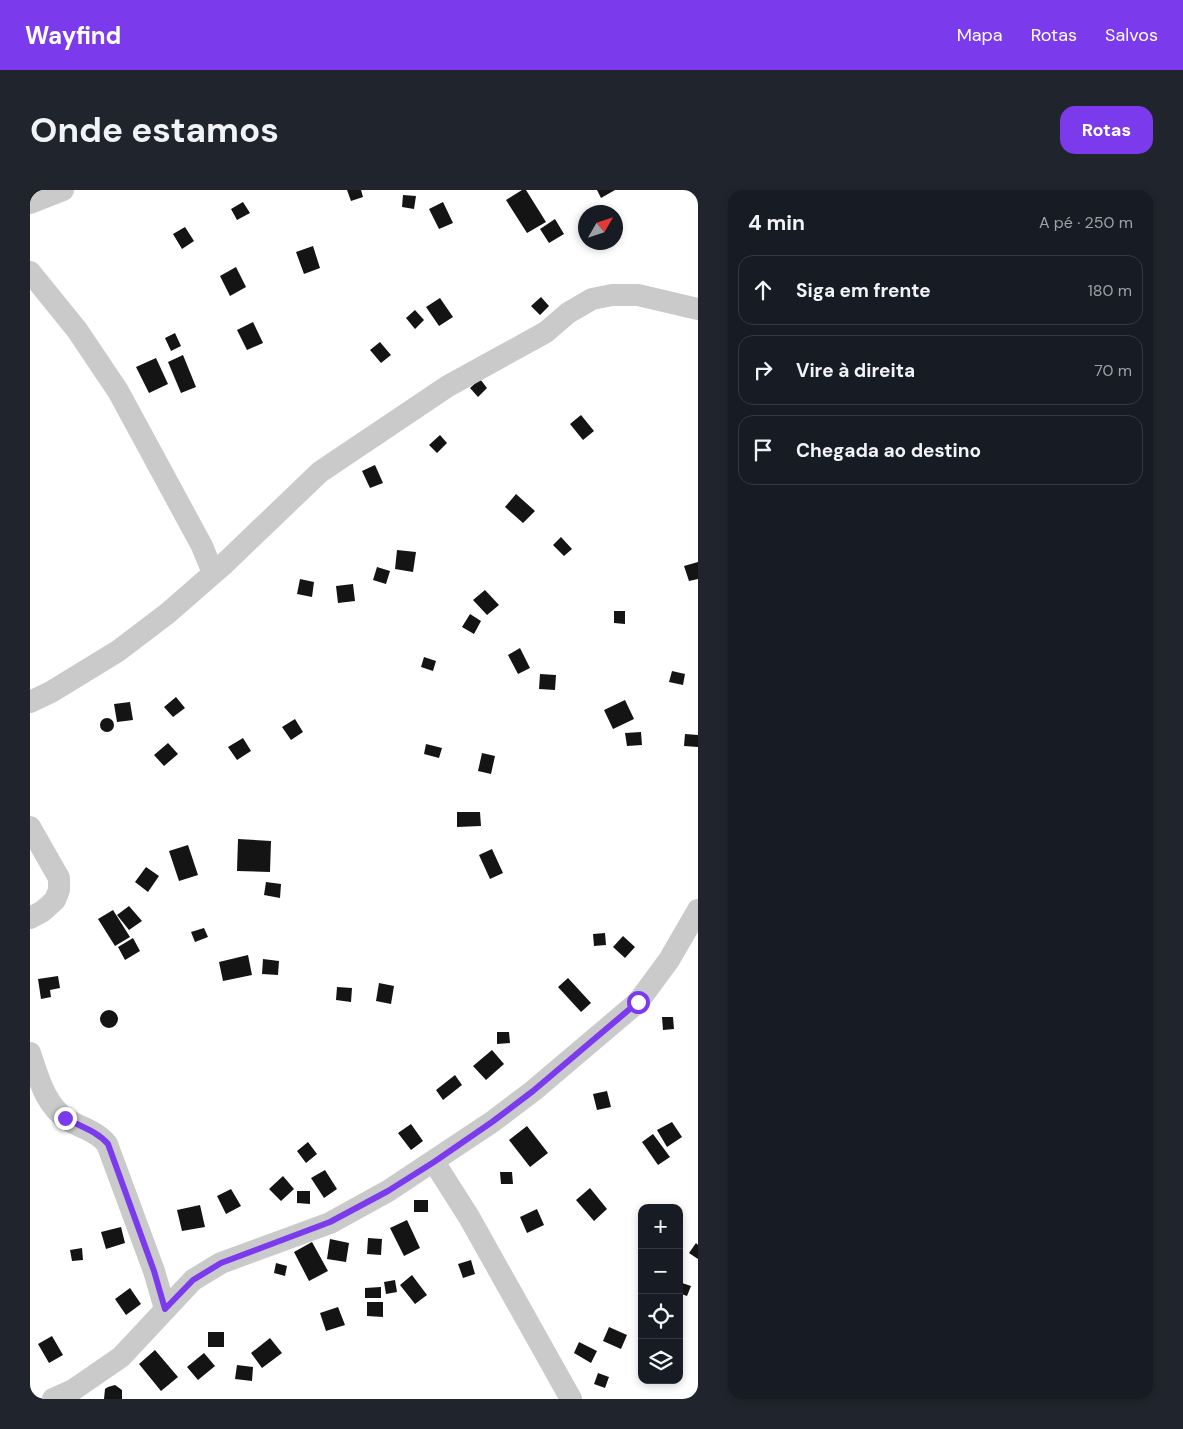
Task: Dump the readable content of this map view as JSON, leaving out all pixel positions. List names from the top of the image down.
{
  "north": "top right",
  "page": {
    "header": "Wayfind",
    "nav": ["Mapa", "Rotas", "Salvos"],
    "buttons": "Rotas",
    "title": "Onde estamos",
    "heading": ["4 min", "A pé · 250 m"],
    "list": [
      ["Siga em frente", "180 m"],
      ["Vire à direita", "70 m"],
      "Chegada ao destino"
    ],
    "map_buttons": ["+", "−"]
  }
}
